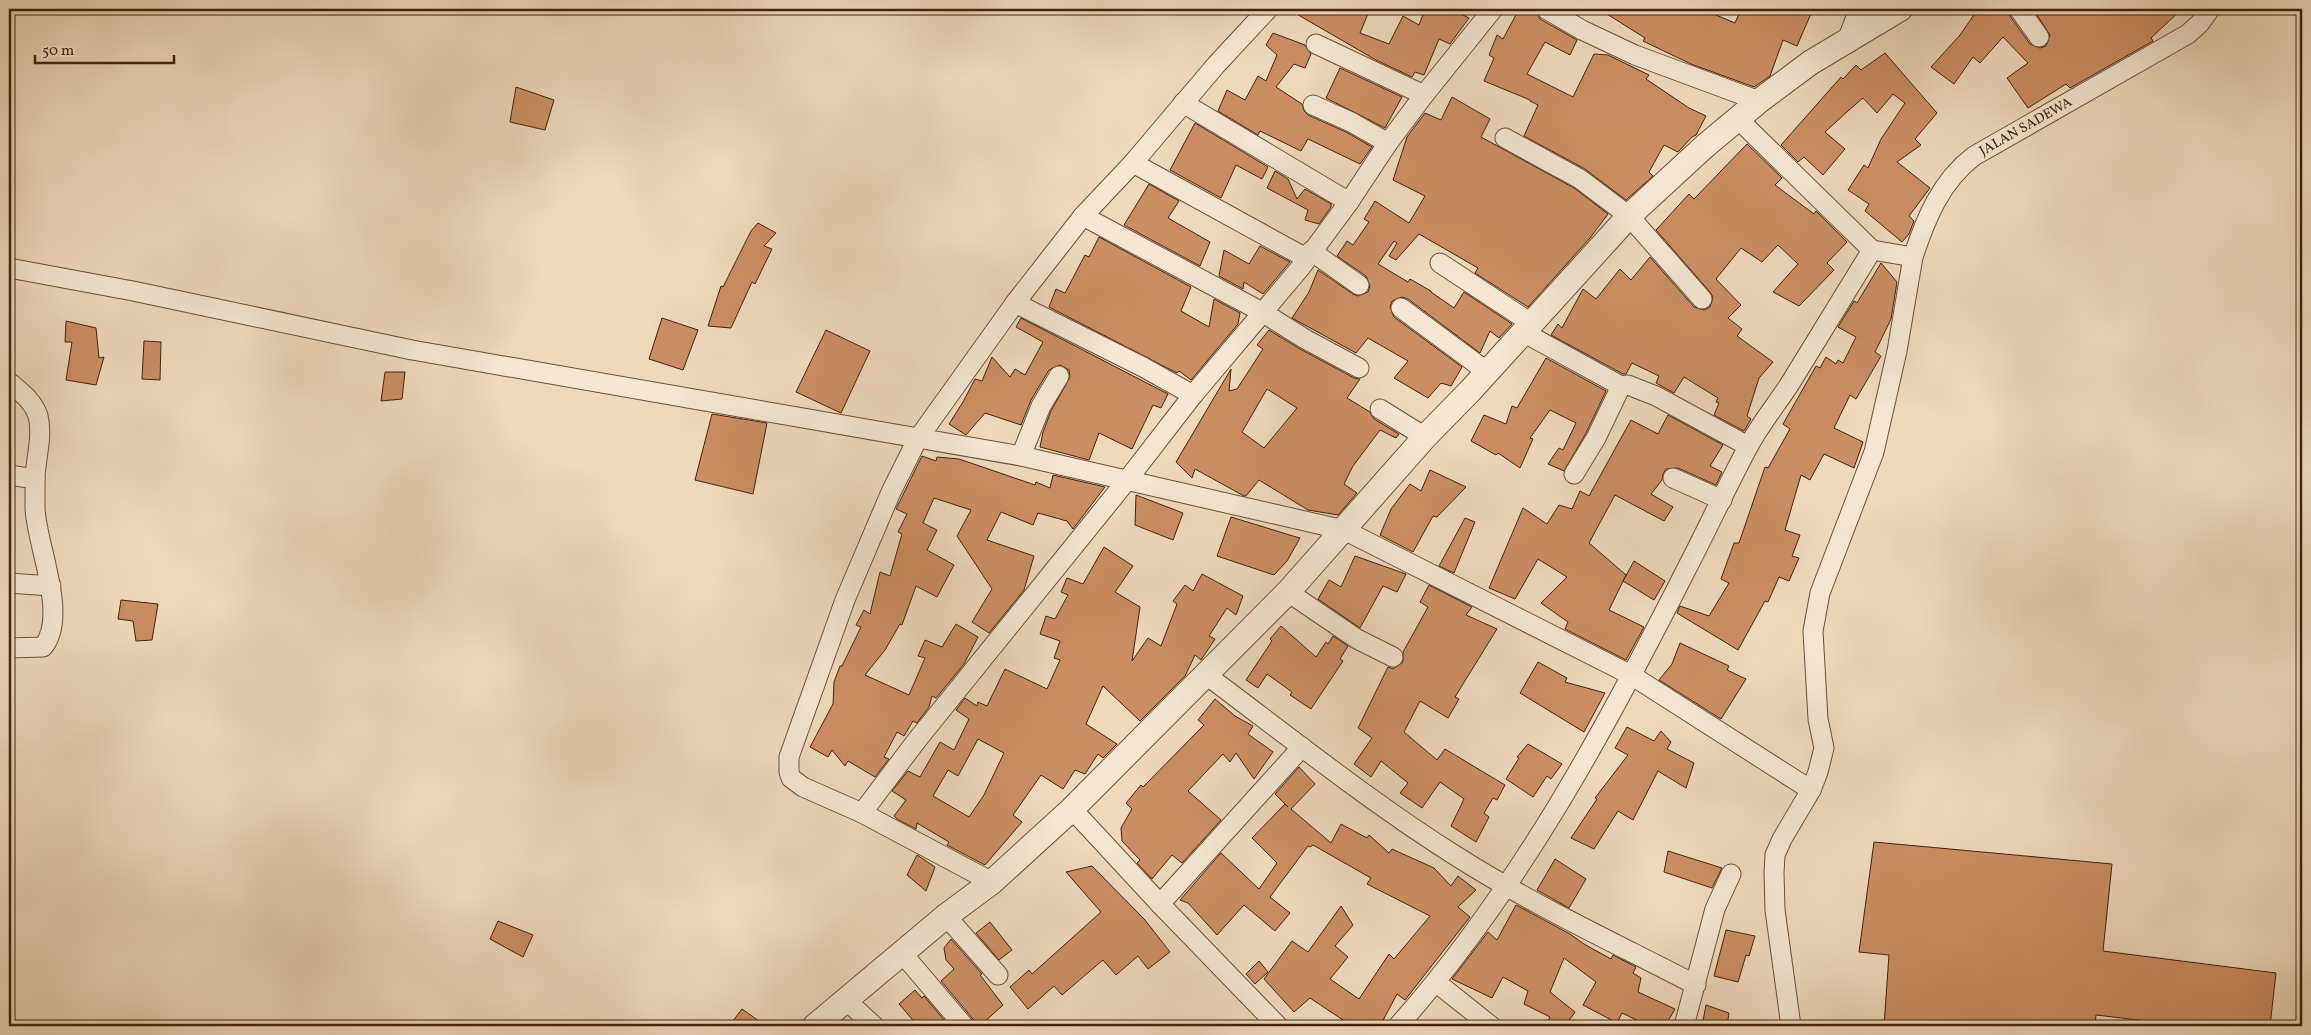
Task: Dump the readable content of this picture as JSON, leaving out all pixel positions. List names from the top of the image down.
{
  "streets": {
    "street": ["JALAN SADEWA"]
  },
  "scale_bar": "50 m"
}
